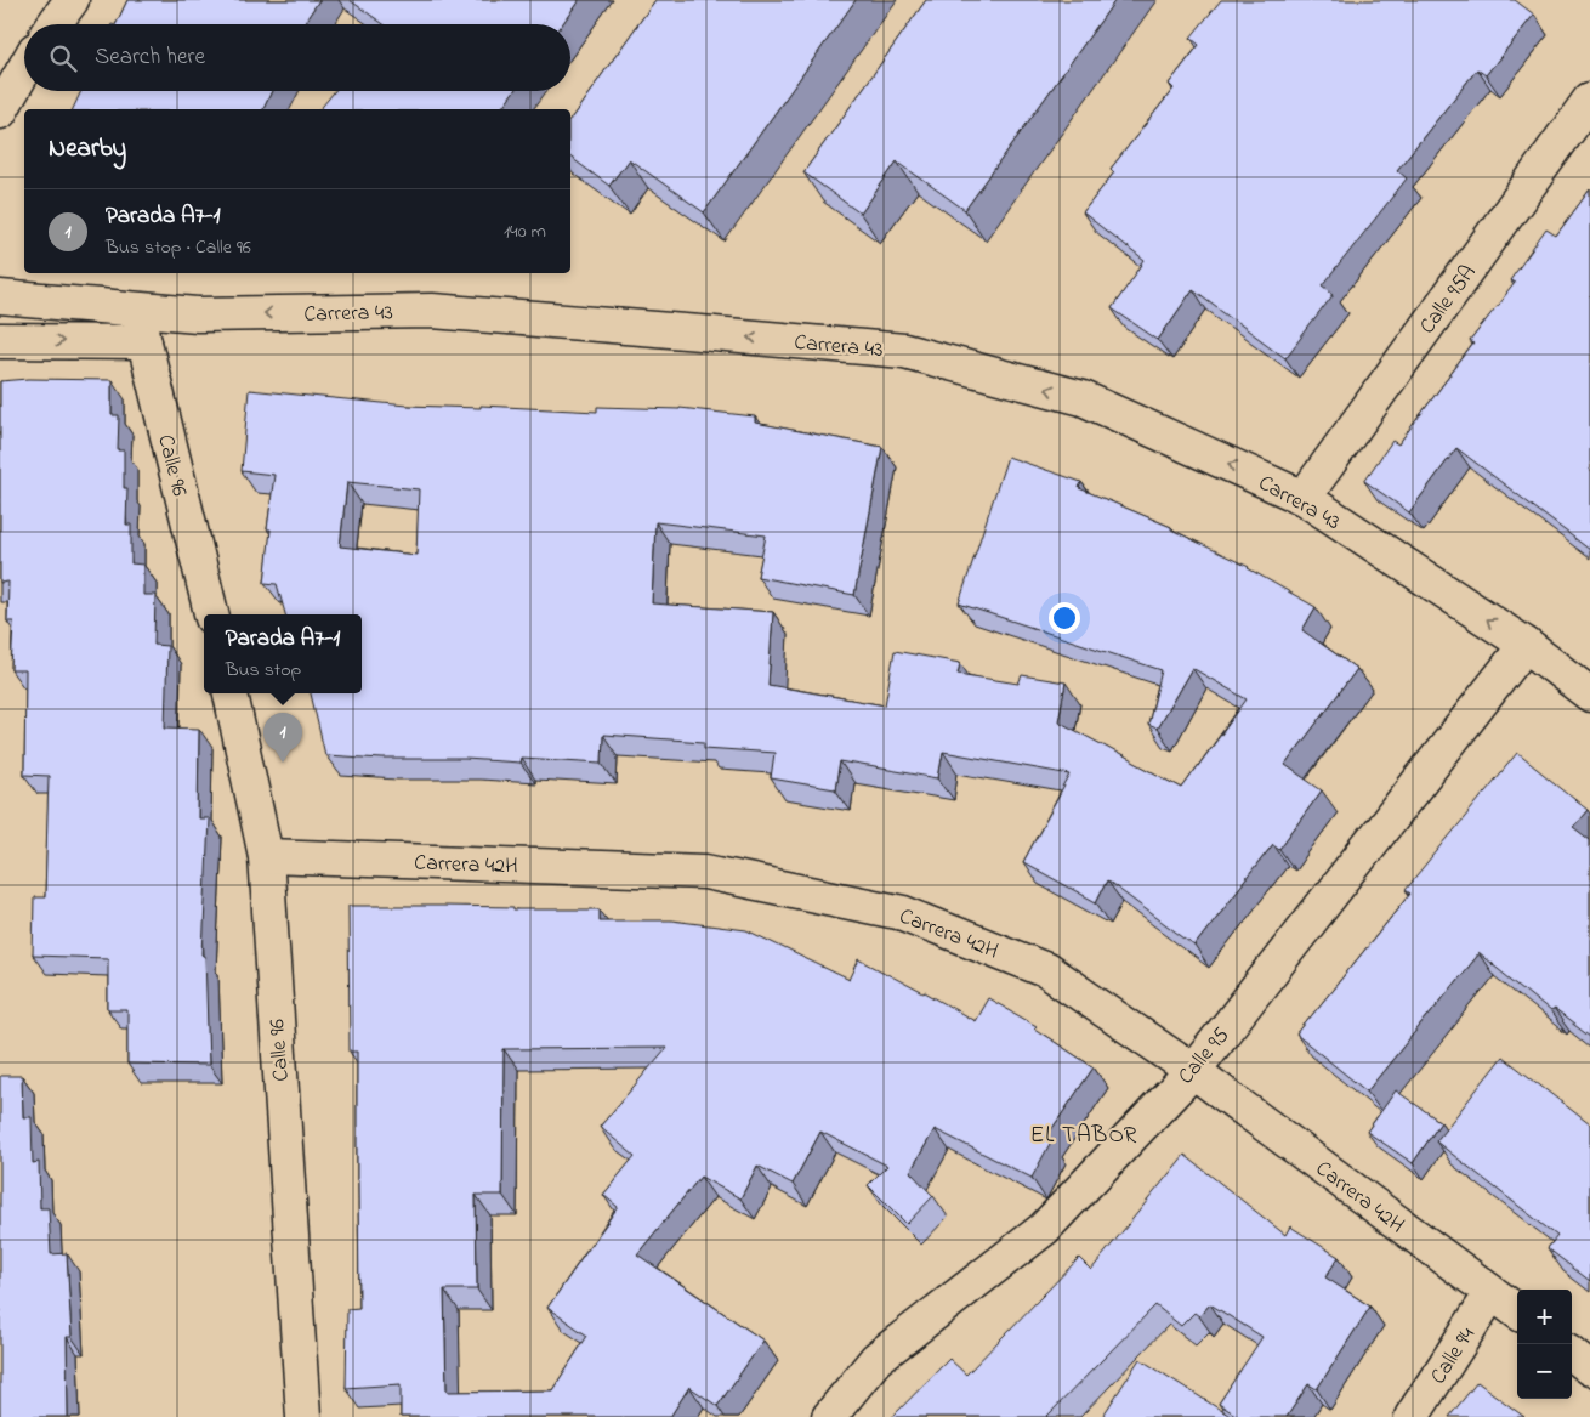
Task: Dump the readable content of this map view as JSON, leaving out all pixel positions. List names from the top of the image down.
{
  "streets": {
    "street": [
      "Calle 95A",
      "Carrera 43",
      "Calle 96",
      "Carrera 42H",
      "Calle 95",
      "Calle 94"
    ]
  },
  "crossings": [
    ["Calle 95A", "Carrera 43"],
    ["Carrera 43", "Calle 96"],
    ["Carrera 43", "Calle 95"],
    ["Calle 96", "Carrera 42H"],
    ["Carrera 42H", "Calle 95"],
    ["Carrera 42H", "Calle 94"]
  ],
  "one_way": ["Carrera 43"],
  "districts": ["EL TABOR"],
  "page": {
    "search": "Search here",
    "heading": "Nearby",
    "list": [
      {
        "mark": "1",
        "name": "Parada A7-1",
        "note": "Bus stop · Calle 96",
        "value": "140 m"
      }
    ],
    "popup": ["Parada A7-1", "Bus stop"],
    "pins": "1",
    "map_buttons": ["+", "−"]
  }
}
